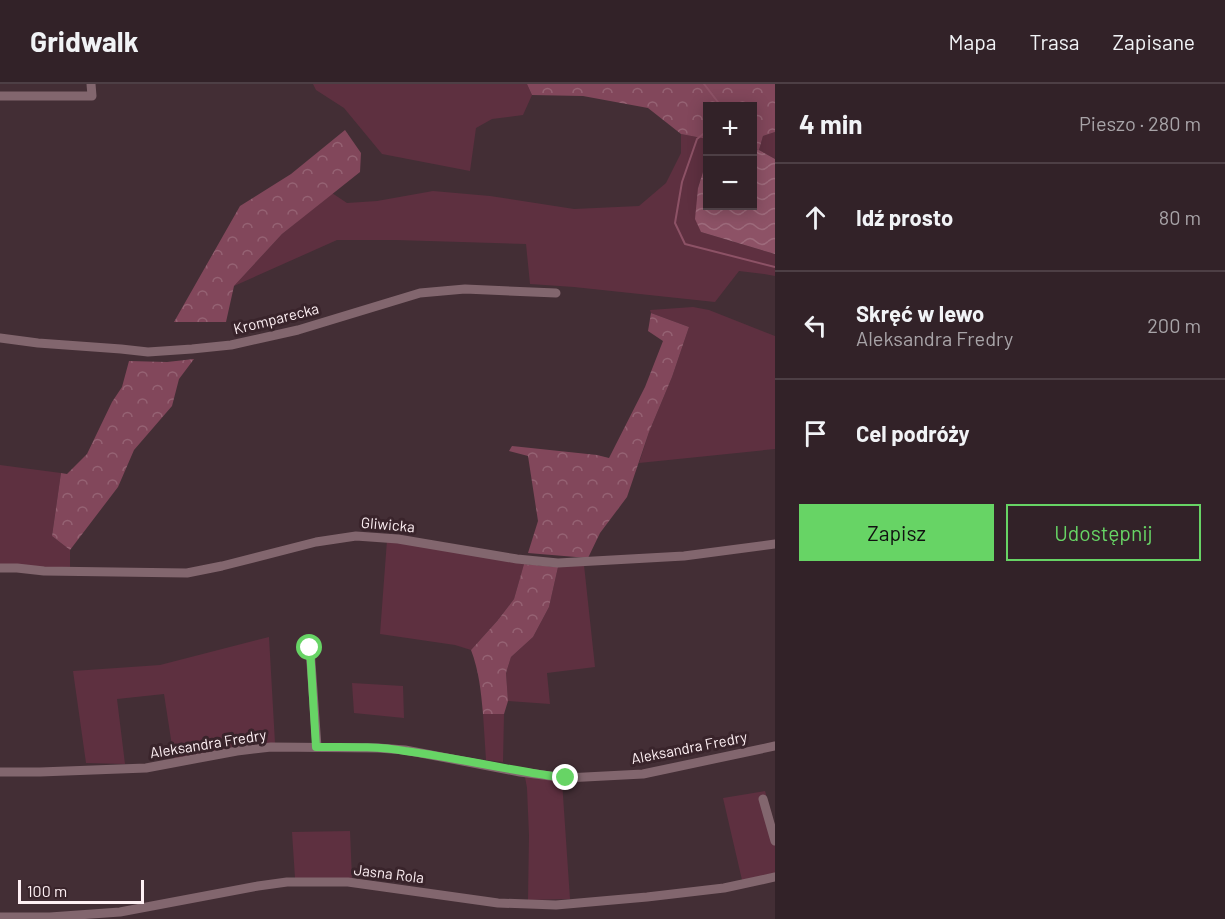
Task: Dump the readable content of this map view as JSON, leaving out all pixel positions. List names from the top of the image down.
{
  "streets": {
    "street": [
      "Kromparecka",
      "Gliwicka",
      "Aleksandra Fredry",
      "Jasna Rola"
    ]
  },
  "scale_bar": "100 m",
  "page": {
    "header": "Gridwalk",
    "nav": ["Mapa", "Trasa", "Zapisane"],
    "heading": ["4 min", "Pieszo · 280 m"],
    "map_buttons": ["+", "−"],
    "list": [
      ["Idź prosto", "80 m"],
      ["Skręć w lewo", "Aleksandra Fredry", "200 m"],
      "Cel podróży"
    ],
    "buttons": ["Zapisz", "Udostępnij"],
    "scale": "100 m"
  }
}
